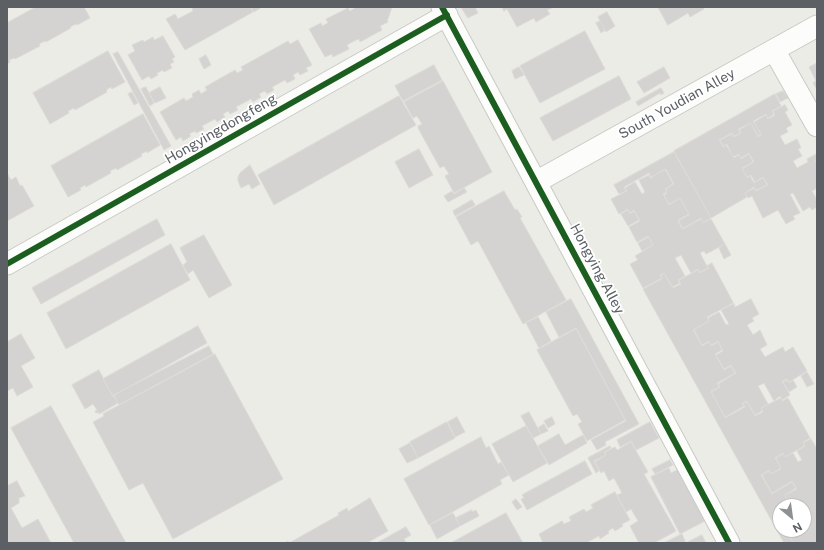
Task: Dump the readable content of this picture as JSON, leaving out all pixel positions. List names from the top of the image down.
{
  "streets": {
    "street": ["South Youdian Alley", "Hongyingdongfeng", "Hongying Alley"]
  },
  "crossings": [
    ["South Youdian Alley", "Hongying Alley"],
    ["Hongyingdongfeng", "Hongying Alley"]
  ],
  "north": "bottom right"
}
